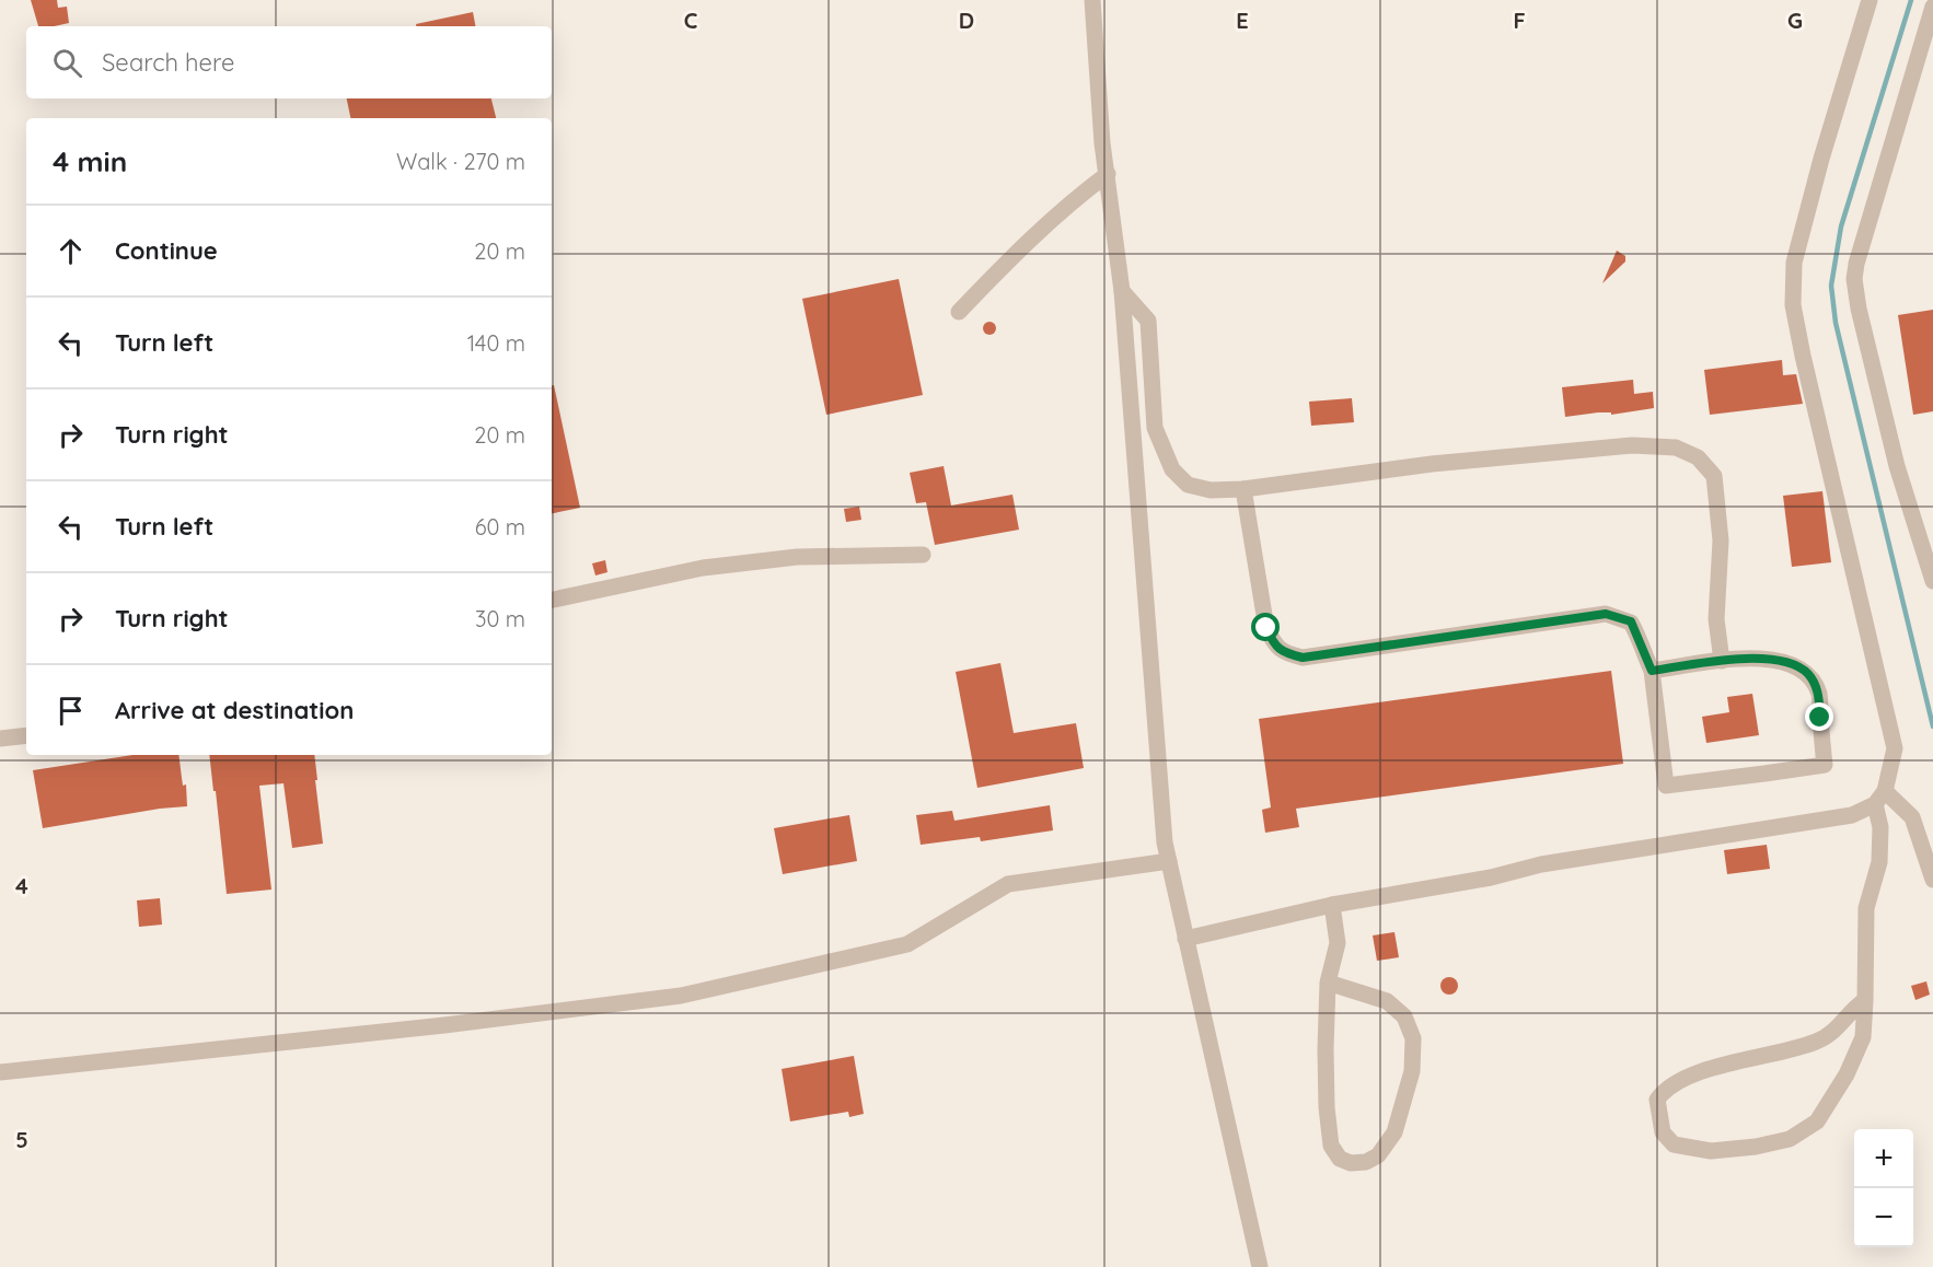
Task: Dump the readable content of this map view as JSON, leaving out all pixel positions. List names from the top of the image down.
{
  "page": {
    "search": "Search here",
    "heading": ["4 min", "Walk · 270 m"],
    "list": [
      ["Continue", "20 m"],
      ["Turn left", "140 m"],
      ["Turn right", "20 m"],
      ["Turn left", "60 m"],
      ["Turn right", "30 m"],
      "Arrive at destination"
    ],
    "map_buttons": ["+", "−"]
  },
  "grid": {
    "columns": [
      "C",
      "D",
      "E",
      "F",
      "G"
    ],
    "rows": ["4", "5"]
  }
}
